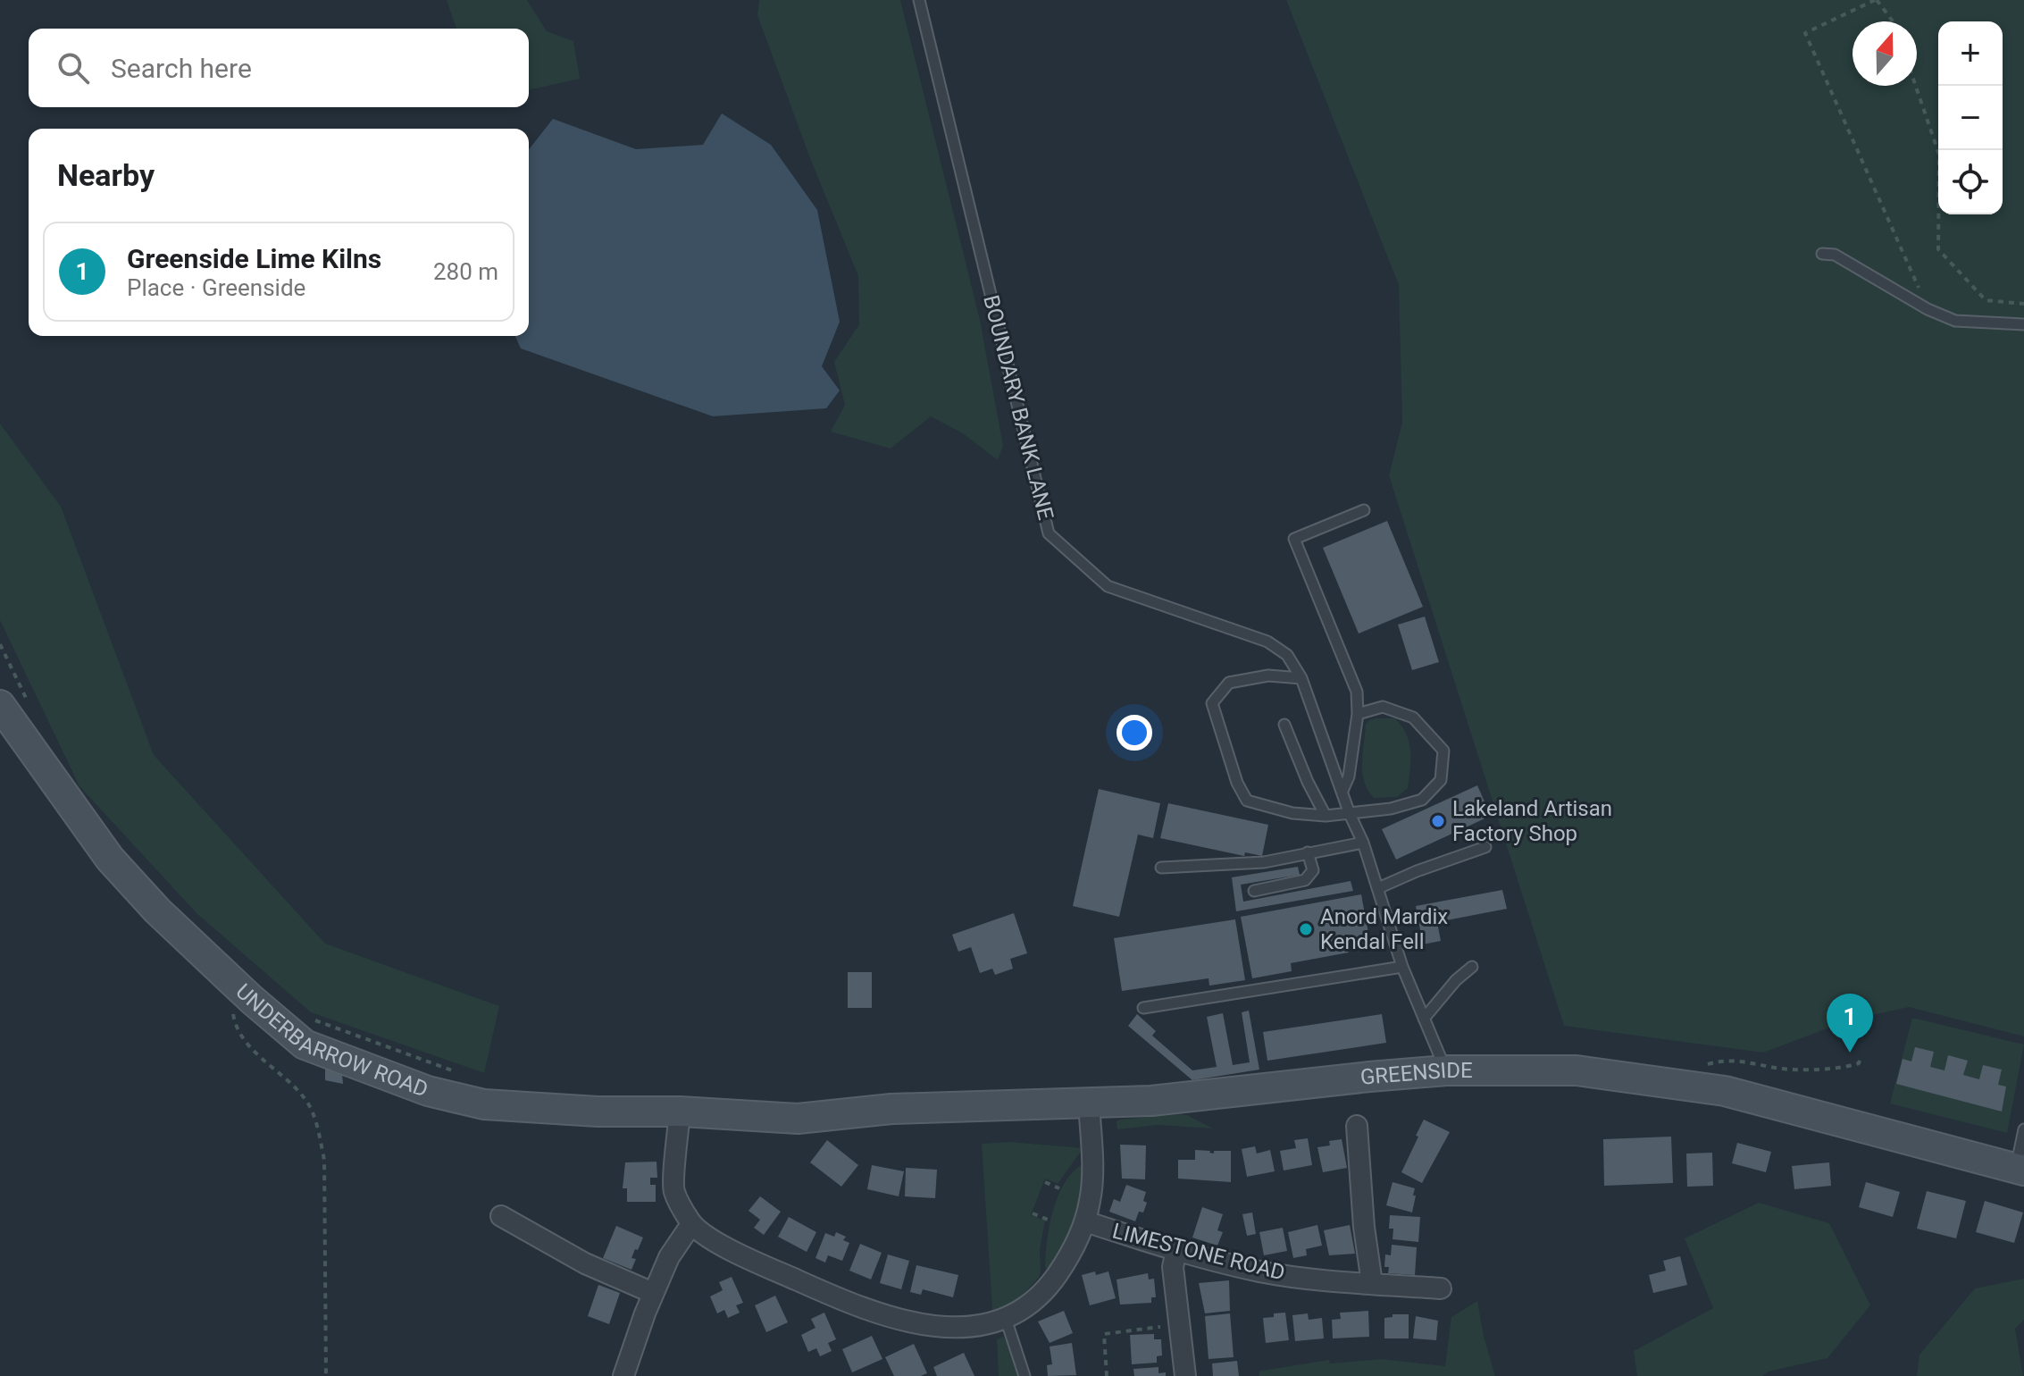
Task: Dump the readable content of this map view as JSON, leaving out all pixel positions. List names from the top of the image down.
{
  "streets": {
    "street": ["UNDERBARROW ROAD", "GREENSIDE", "LIMESTONE ROAD"],
    "lane": ["BOUNDARY BANK LANE"]
  },
  "crossings": [
    ["BOUNDARY BANK LANE", "GREENSIDE"],
    ["UNDERBARROW ROAD", "GREENSIDE"]
  ],
  "places": ["Lakeland Artisan Factory Shop", "Anord Mardix Kendal Fell"],
  "north": "top",
  "page": {
    "map_buttons": ["+", "−"],
    "search": "Search here",
    "heading": "Nearby",
    "list": [
      {
        "mark": "1",
        "name": "Greenside Lime Kilns",
        "note": "Place · Greenside",
        "value": "280 m"
      }
    ],
    "pins": "1"
  }
}
